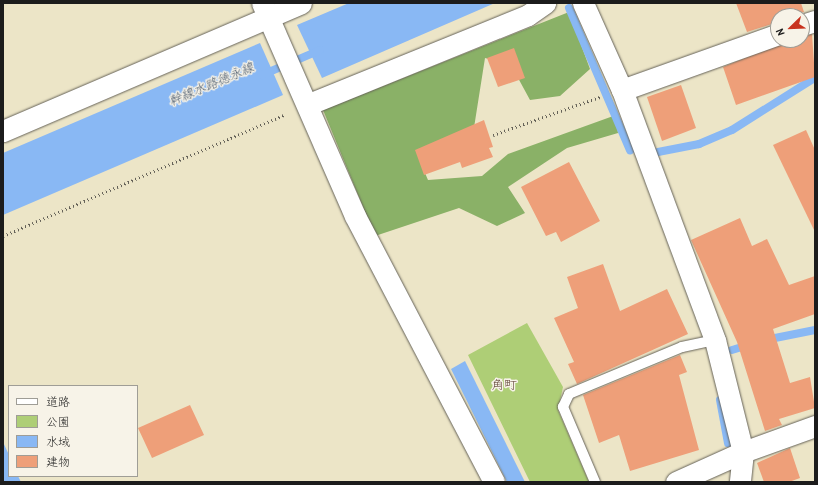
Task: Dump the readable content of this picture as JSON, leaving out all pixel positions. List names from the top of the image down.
{
  "districts": ["角町"],
  "water": ["幹線水路徳永線"],
  "legend": [
    "道路",
    "公園",
    "水域",
    "建物"
  ],
  "north": "bottom left"
}
